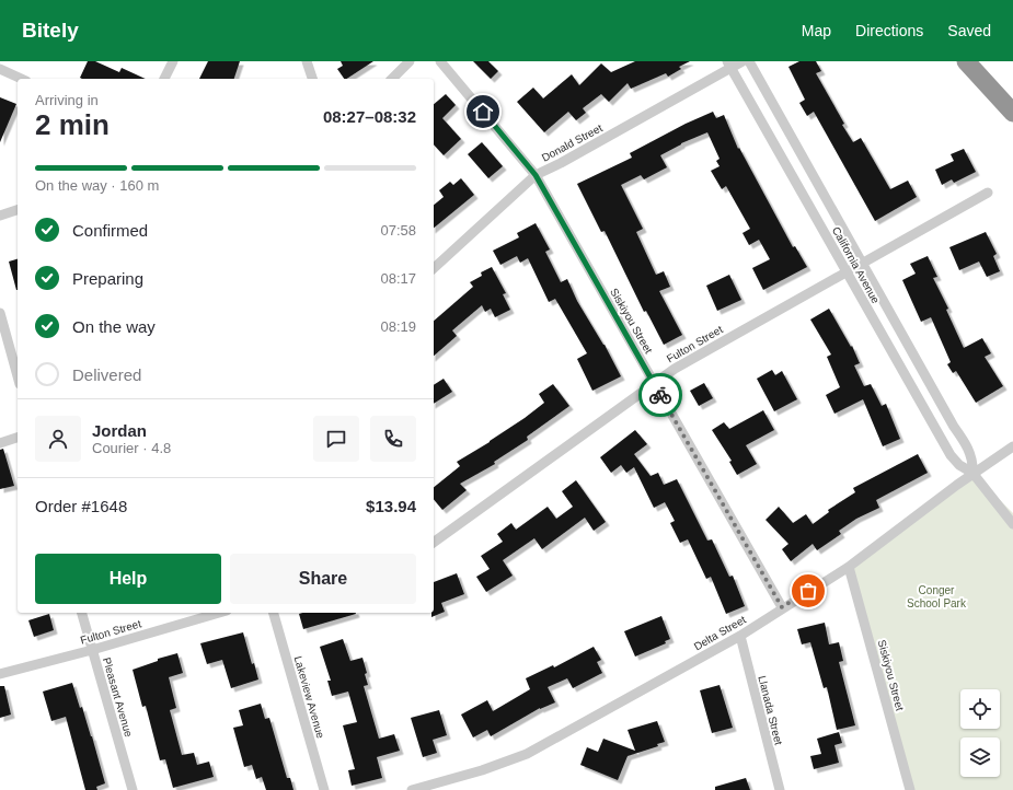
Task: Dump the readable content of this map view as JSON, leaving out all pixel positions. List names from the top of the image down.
{
  "streets": {
    "street": [
      "Donald Street",
      "California Avenue",
      "Siskiyou Street",
      "Fulton Street",
      "Delta Street",
      "Pleasant Avenue",
      "Lakeview Avenue",
      "Llanada Street"
    ]
  },
  "crossings": [
    ["Donald Street", "California Avenue"],
    ["Donald Street", "Siskiyou Street"],
    ["California Avenue", "Fulton Street"],
    ["California Avenue", "Delta Street"],
    ["Siskiyou Street", "Fulton Street"],
    ["Siskiyou Street", "Delta Street"],
    ["Fulton Street", "Pleasant Avenue"],
    ["Delta Street", "Llanada Street"]
  ],
  "parks": ["Conger School Park"],
  "page": {
    "header": "Bitely",
    "nav": ["Map", "Directions", "Saved"],
    "heading": ["2 min", "Arriving in", "08:27–08:32"],
    "panel": [
      "Jordan",
      "Courier · 4.8",
      "Order #1648",
      "$13.94"
    ],
    "bar": "On the way · 160 m",
    "list": [
      ["Confirmed", "07:58"],
      ["Preparing", "08:17"],
      ["On the way", "08:19"],
      "Delivered"
    ],
    "buttons": ["Help", "Share"]
  }
}
